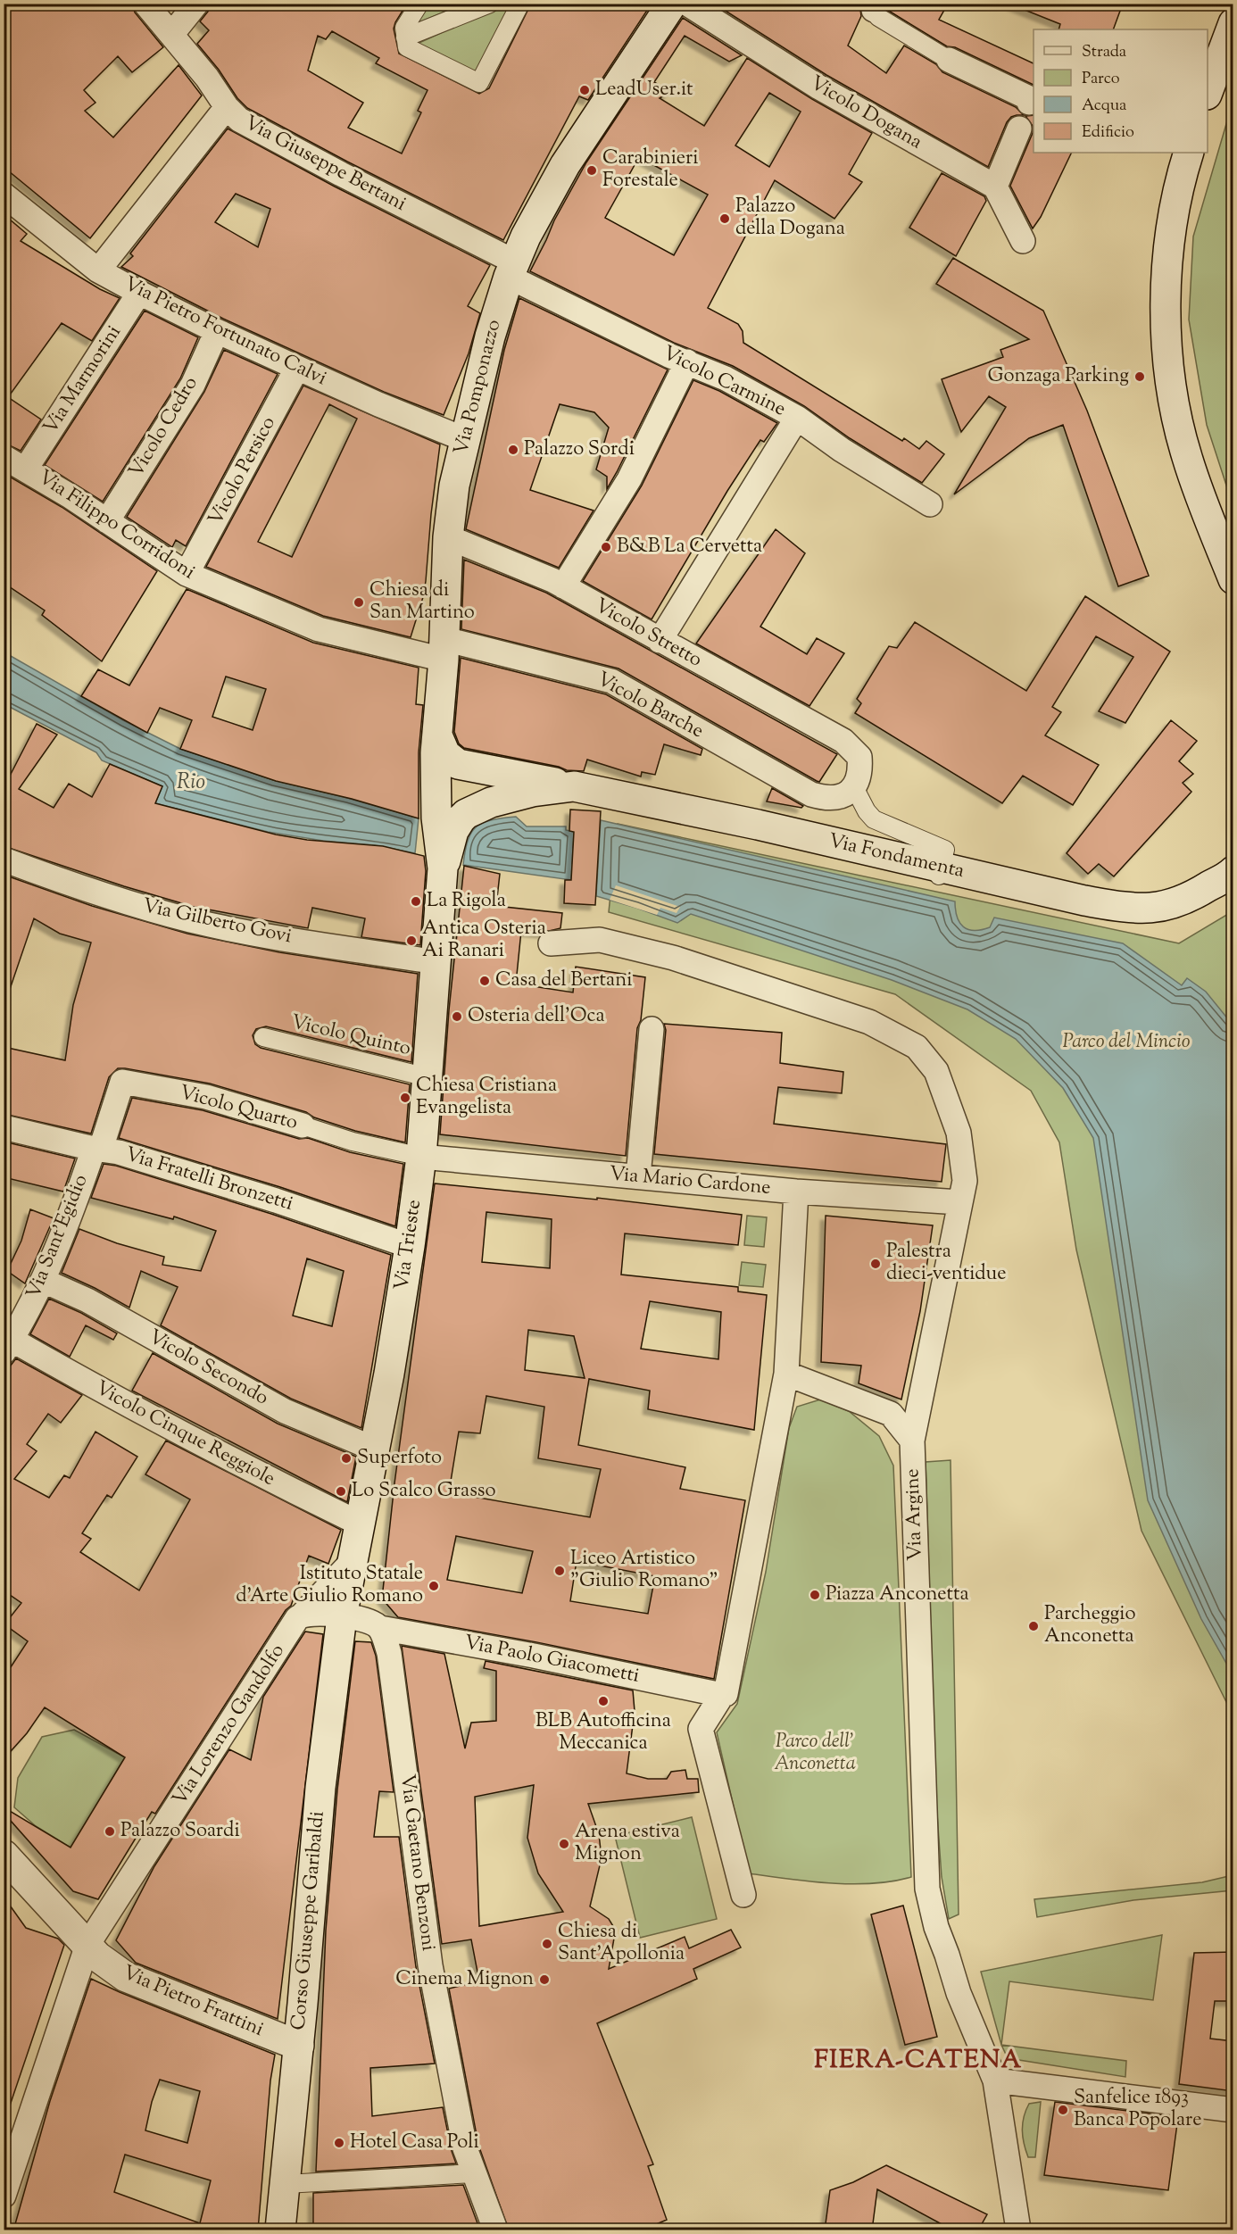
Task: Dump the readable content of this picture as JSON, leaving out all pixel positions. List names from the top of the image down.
{
  "streets": {
    "main road": [
      "Via Pomponazzo",
      "Via Fondamenta",
      "Via Trieste",
      "Corso Giuseppe Garibaldi",
      "Via Pietro Frattini"
    ],
    "street": [
      "Vicolo Dogana",
      "Via Giuseppe Bertani",
      "Via Pietro Fortunato Calvi",
      "Via Marmorini",
      "Vicolo Carmine",
      "Vicolo Cedro",
      "Vicolo Persico",
      "Via Filippo Corridoni",
      "Vicolo Stretto",
      "Vicolo Barche",
      "Via Gilberto Govi",
      "Vicolo Quinto",
      "Vicolo Quarto",
      "Via Fratelli Bronzetti",
      "Via Mario Cardone",
      "Via Sant'Egidio",
      "Vicolo Secondo",
      "Vicolo Cinque Reggiole",
      "Via Argine",
      "Via Paolo Giacometti",
      "Via Lorenzo Gandolfo",
      "Via Gaetano Benzoni"
    ]
  },
  "crossings": [
    ["Via Giuseppe Bertani", "Vicolo Carmine"],
    ["Via Giuseppe Bertani", "Via Pomponazzo"],
    ["Via Pietro Fortunato Calvi", "Via Marmorini"],
    ["Via Pietro Fortunato Calvi", "Via Pomponazzo"],
    ["Via Pietro Fortunato Calvi", "Vicolo Cedro"],
    ["Via Pietro Fortunato Calvi", "Vicolo Persico"],
    ["Via Marmorini", "Via Filippo Corridoni"],
    ["Vicolo Carmine", "Via Pomponazzo"],
    ["Via Pomponazzo", "Via Filippo Corridoni"],
    ["Via Pomponazzo", "Vicolo Stretto"],
    ["Via Pomponazzo", "Vicolo Barche"],
    ["Via Pomponazzo", "Via Fondamenta"],
    ["Via Pomponazzo", "Via Trieste"],
    ["Vicolo Cedro", "Via Filippo Corridoni"],
    ["Vicolo Persico", "Via Filippo Corridoni"],
    ["Via Filippo Corridoni", "Vicolo Barche"],
    ["Vicolo Stretto", "Vicolo Barche"],
    ["Via Fondamenta", "Via Trieste"],
    ["Via Gilberto Govi", "Via Trieste"],
    ["Vicolo Quinto", "Via Trieste"],
    ["Vicolo Quarto", "Via Fratelli Bronzetti"],
    ["Vicolo Quarto", "Via Mario Cardone"],
    ["Vicolo Quarto", "Via Sant'Egidio"],
    ["Vicolo Quarto", "Via Trieste"],
    ["Via Fratelli Bronzetti", "Via Sant'Egidio"],
    ["Via Fratelli Bronzetti", "Via Trieste"],
    ["Via Mario Cardone", "Via Trieste"],
    ["Via Mario Cardone", "Via Argine"],
    ["Via Sant'Egidio", "Vicolo Secondo"],
    ["Via Sant'Egidio", "Vicolo Cinque Reggiole"],
    ["Via Trieste", "Vicolo Secondo"],
    ["Via Trieste", "Vicolo Cinque Reggiole"],
    ["Via Trieste", "Via Lorenzo Gandolfo"],
    ["Via Trieste", "Corso Giuseppe Garibaldi"],
    ["Via Paolo Giacometti", "Via Gaetano Benzoni"],
    ["Via Lorenzo Gandolfo", "Via Pietro Frattini"],
    ["Corso Giuseppe Garibaldi", "Via Pietro Frattini"]
  ],
  "districts": ["FIERA-CATENA"],
  "water": ["Rio"],
  "parks": ["Parco del Mincio", "Parco dell' Anconetta"],
  "places": [
    "LeadUser.it",
    "Carabinieri Forestale",
    "Palazzo della Dogana",
    "Gonzaga Parking",
    "Palazzo Sordi",
    "B&B La Cervetta",
    "Chiesa di San Martino",
    "La Rigola",
    "Antica Osteria Ai Ranari",
    "Casa del Bertani",
    "Osteria dell'Oca",
    "Chiesa Cristiana Evangelista",
    "Palestra dieci-ventidue",
    "Superfoto",
    "Lo Scalco Grasso",
    "Liceo Artistico \"Giulio Romano\"",
    "Istituto Statale d'Arte Giulio Romano",
    "Piazza Anconetta",
    "Parcheggio Anconetta",
    "BLB Autofficina Meccanica",
    "Palazzo Soardi",
    "Arena estiva Mignon",
    "Chiesa di Sant'Apollonia",
    "Cinema Mignon",
    "Sanfelice 1893 Banca Popolare",
    "Hotel Casa Poli"
  ],
  "legend": [
    "Strada",
    "Parco",
    "Acqua",
    "Edificio"
  ]
}
